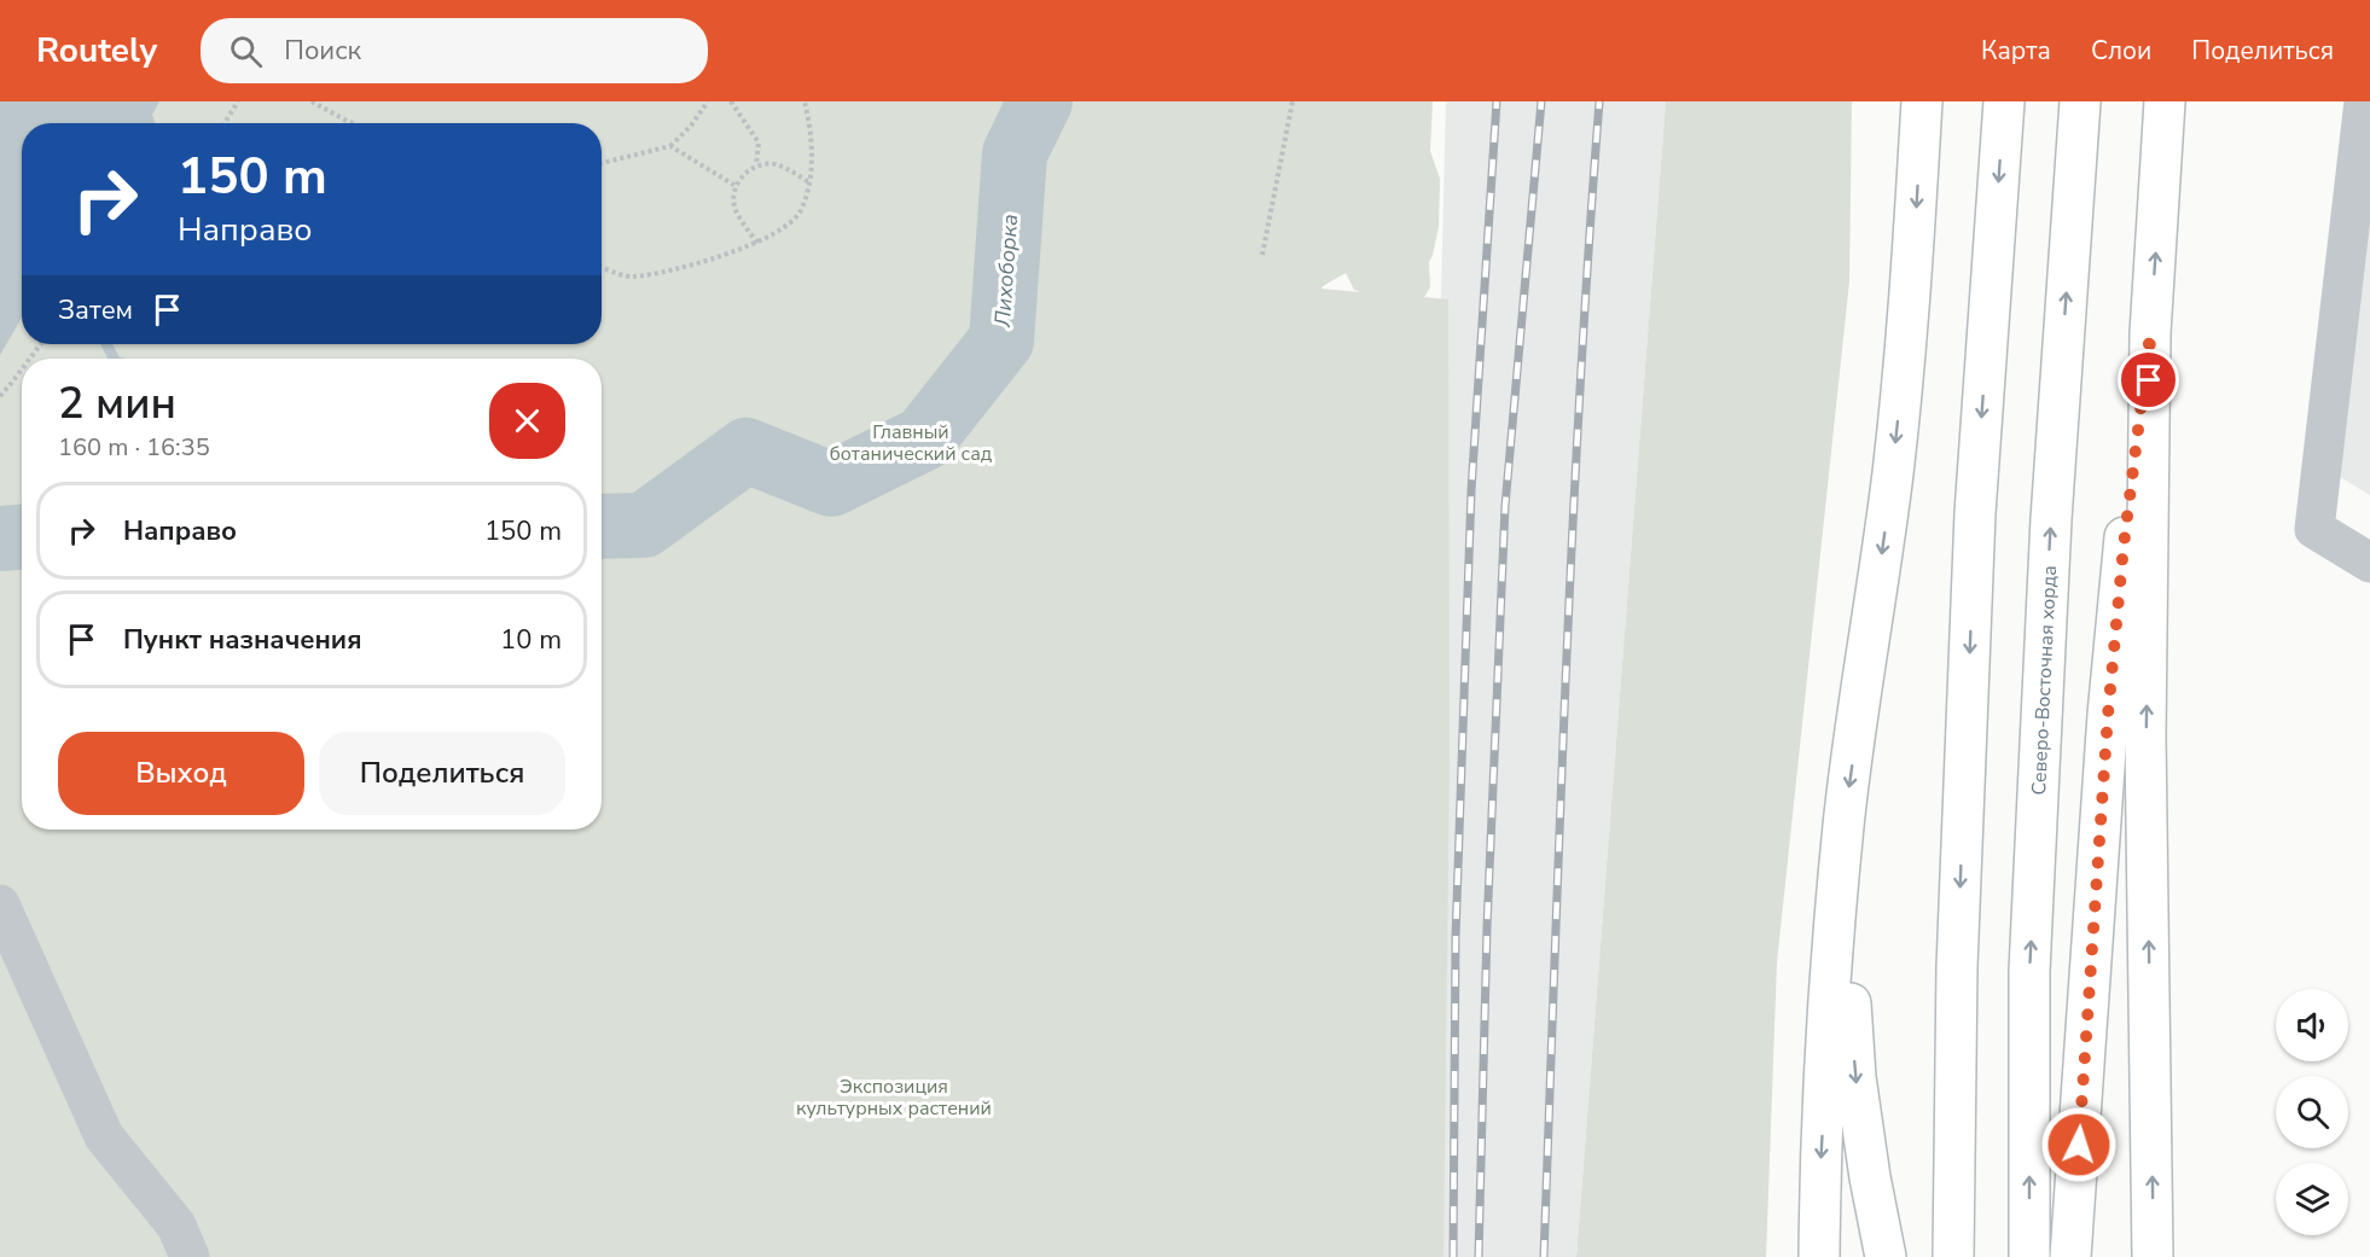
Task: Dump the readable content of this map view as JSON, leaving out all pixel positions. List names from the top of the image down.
{
  "streets": {
    "main road": ["Северо-Восточная хорда"]
  },
  "water": ["Лихоборка"],
  "parks": ["Главный ботанический сад", "Экспозиция культурных растений"],
  "page": {
    "header": "Routely",
    "search": "Поиск",
    "nav": ["Карта", "Слои", "Поделиться"],
    "turn": ["150 m", "Направо"],
    "then": "Затем",
    "heading": ["2 мин", "160 m · 16:35"],
    "list": [
      {
        "name": "Направо",
        "value": "150 m"
      },
      {
        "name": "Пункт назначения",
        "value": "10 m"
      }
    ],
    "buttons": ["Выход", "Поделиться"]
  }
}
